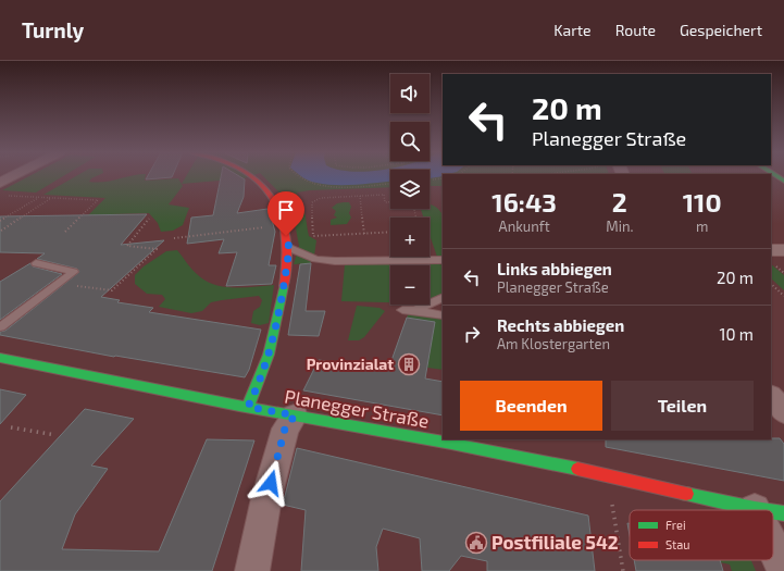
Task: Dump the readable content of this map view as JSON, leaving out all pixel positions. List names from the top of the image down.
{
  "streets": {
    "main road": ["Planegger Straße"]
  },
  "places": {
    "building": ["Provinzialat"],
    "public building": ["Postfiliale 542"]
  },
  "legend": ["Frei", "Stau"],
  "page": {
    "header": "Turnly",
    "nav": ["Karte", "Route", "Gespeichert"],
    "map_buttons": ["+", "−"],
    "turn": ["20 m", "Planegger Straße"],
    "eta": [
      "16:43",
      "Ankunft",
      "2",
      "Min.",
      "110",
      "m"
    ],
    "list": [
      {
        "name": "Links abbiegen",
        "note": "Planegger Straße",
        "value": "20 m"
      },
      {
        "name": "Rechts abbiegen",
        "note": "Am Klostergarten",
        "value": "10 m"
      }
    ],
    "buttons": ["Beenden", "Teilen"]
  }
}
